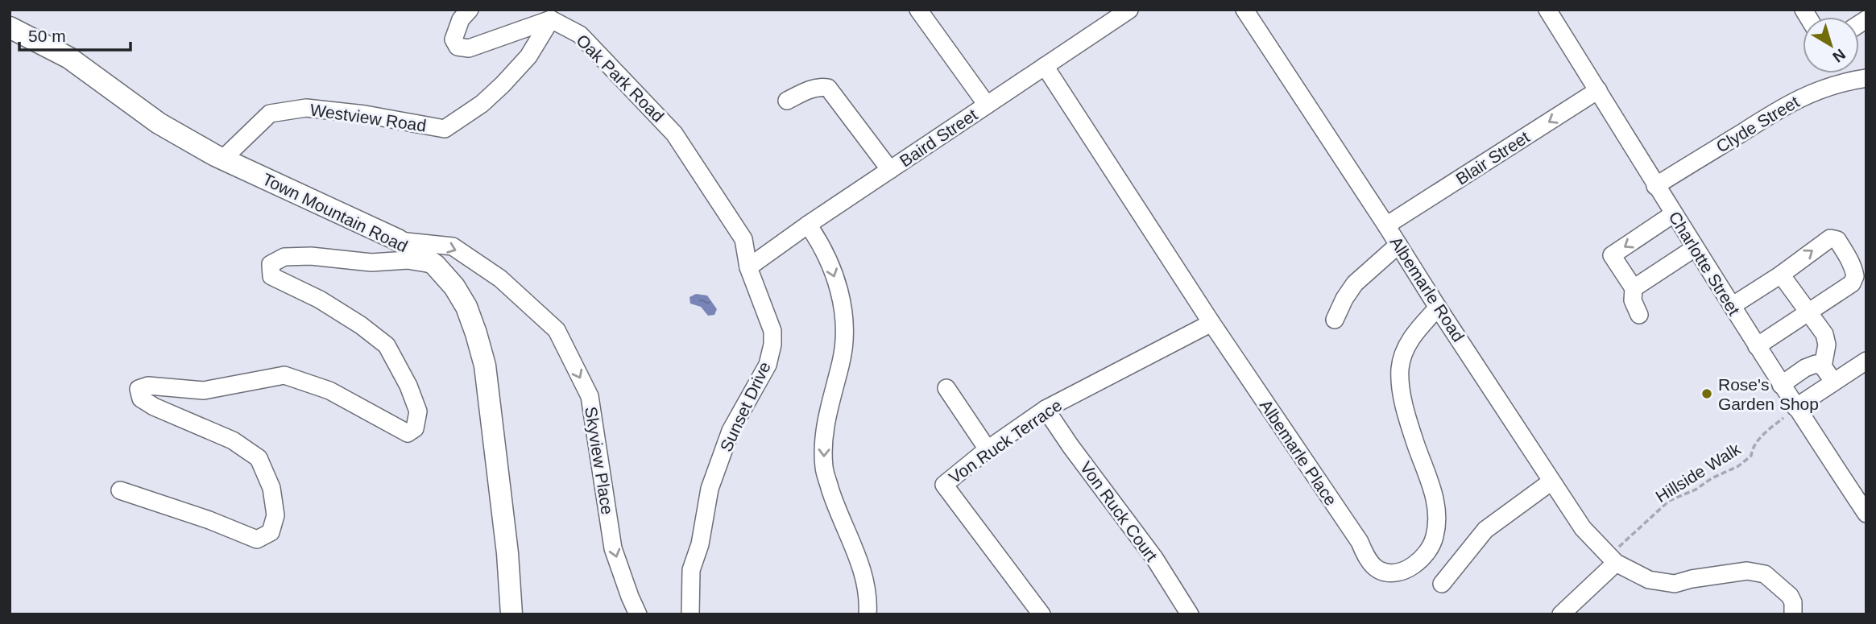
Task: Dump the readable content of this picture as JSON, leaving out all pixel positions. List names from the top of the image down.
{
  "streets": {
    "main road": ["Town Mountain Road"],
    "street": [
      "Oak Park Road",
      "Westview Road",
      "Clyde Street",
      "Baird Street",
      "Blair Street",
      "Charlotte Street",
      "Albemarle Road",
      "Sunset Drive",
      "Von Ruck Terrace",
      "Albemarle Place",
      "Skyview Place",
      "Von Ruck Court"
    ],
    "path": ["Hillside Walk"]
  },
  "crossings": [
    ["Oak Park Road", "Westview Road"],
    ["Oak Park Road", "Baird Street"],
    ["Oak Park Road", "Sunset Drive"],
    ["Westview Road", "Town Mountain Road"],
    ["Clyde Street", "Charlotte Street"],
    ["Baird Street", "Sunset Drive"],
    ["Baird Street", "Albemarle Place"],
    ["Blair Street", "Charlotte Street"],
    ["Blair Street", "Albemarle Road"],
    ["Town Mountain Road", "Skyview Place"],
    ["Charlotte Street", "Hillside Walk"],
    ["Albemarle Road", "Albemarle Place"],
    ["Albemarle Road", "Hillside Walk"],
    ["Von Ruck Terrace", "Albemarle Place"],
    ["Von Ruck Terrace", "Von Ruck Court"]
  ],
  "one_way": ["Blair Street", "Skyview Place"],
  "places": ["Rose's Garden Shop"],
  "scale_bar": "50 m",
  "north": "bottom right"
}
